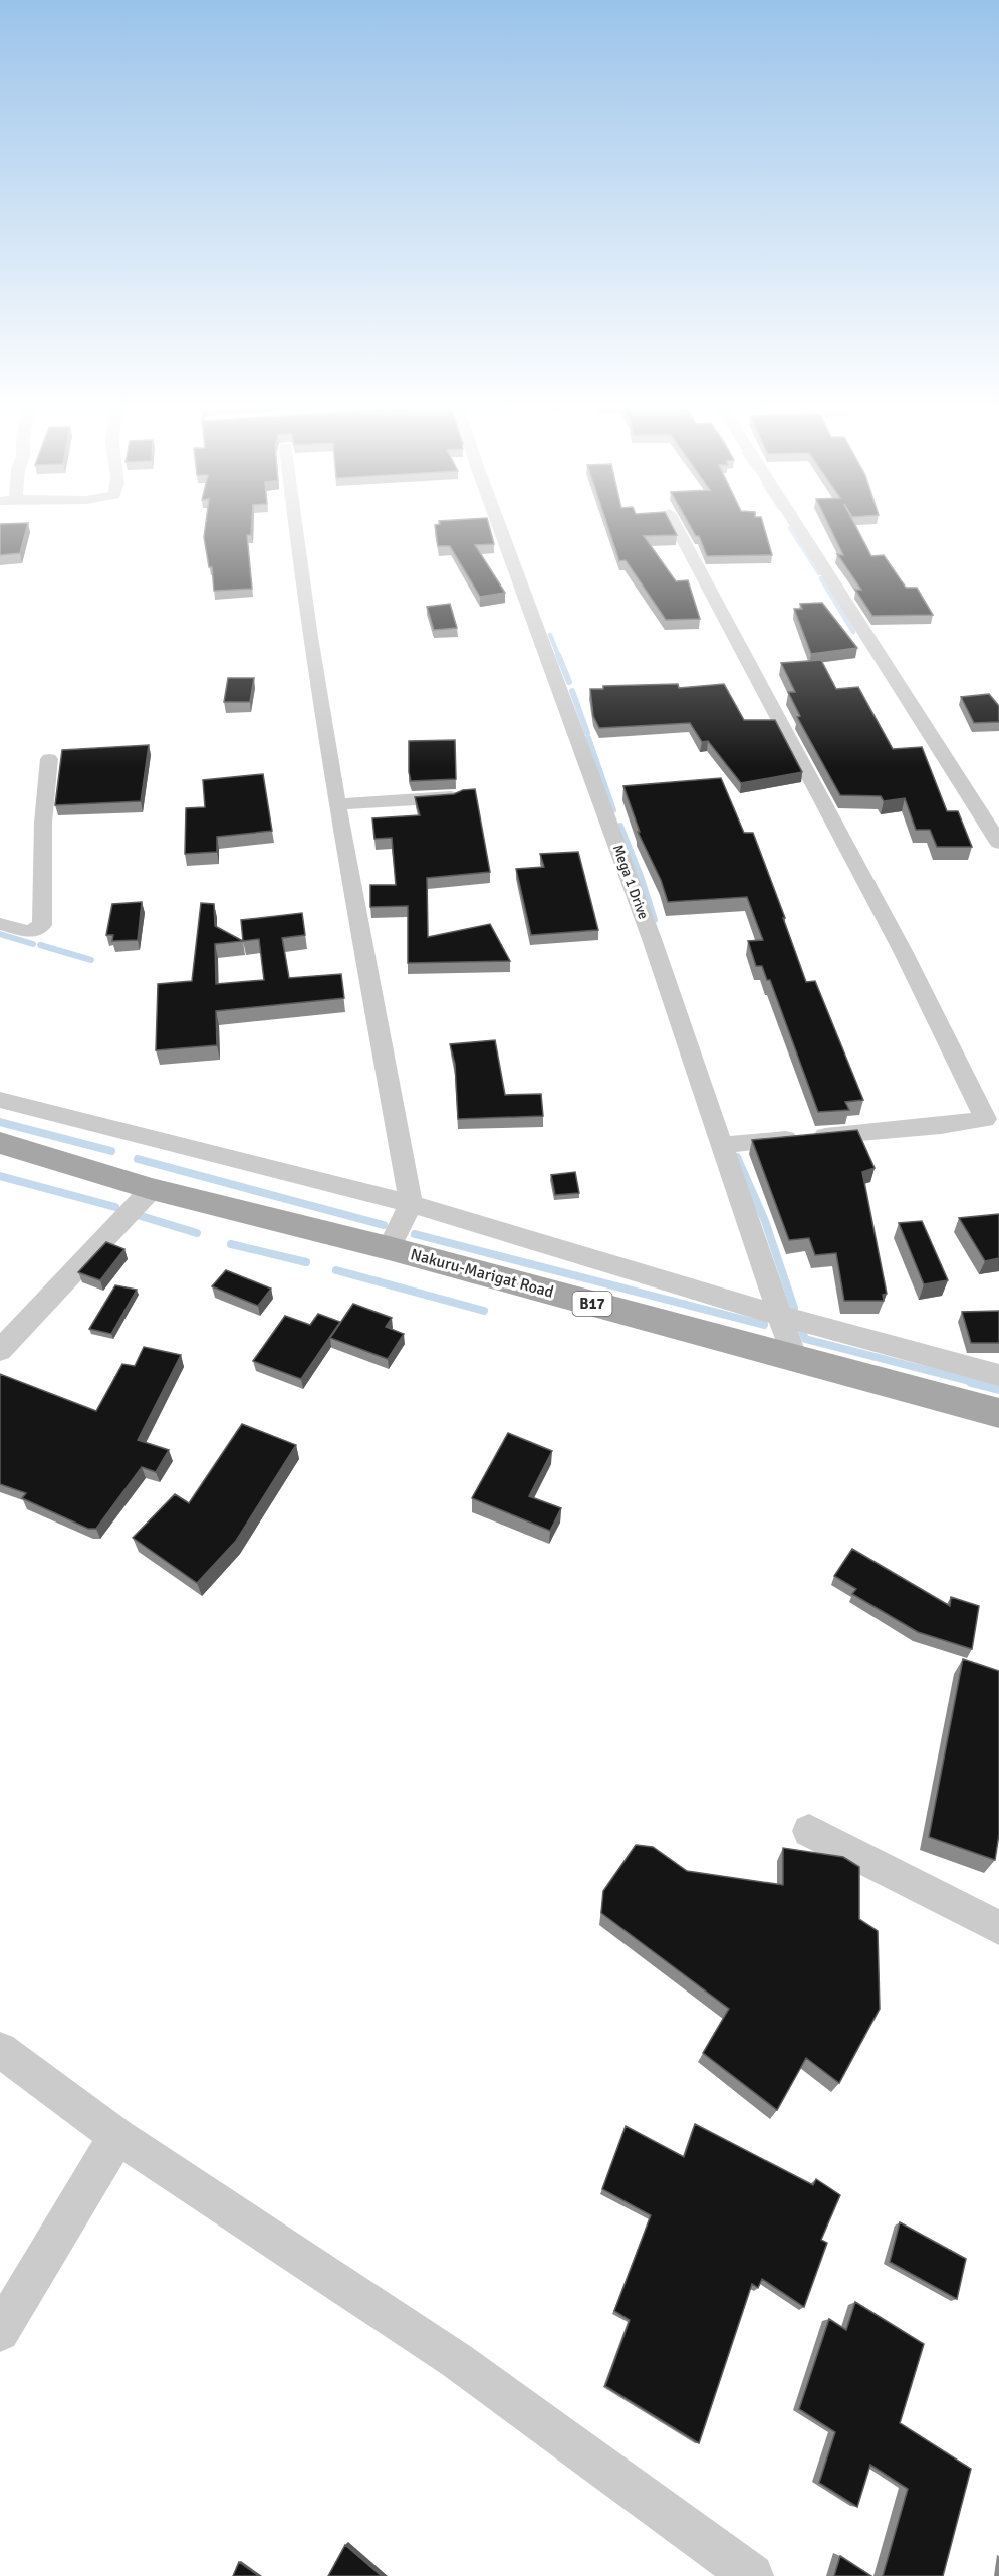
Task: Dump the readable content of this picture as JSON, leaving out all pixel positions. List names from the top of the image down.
{
  "streets": {
    "main road": ["Nakuru-Marigat Road", "B17"],
    "street": ["Mega 1 Drive"]
  },
  "crossings": [
    ["Mega 1 Drive", "Nakuru-Marigat Road"]
  ]
}
